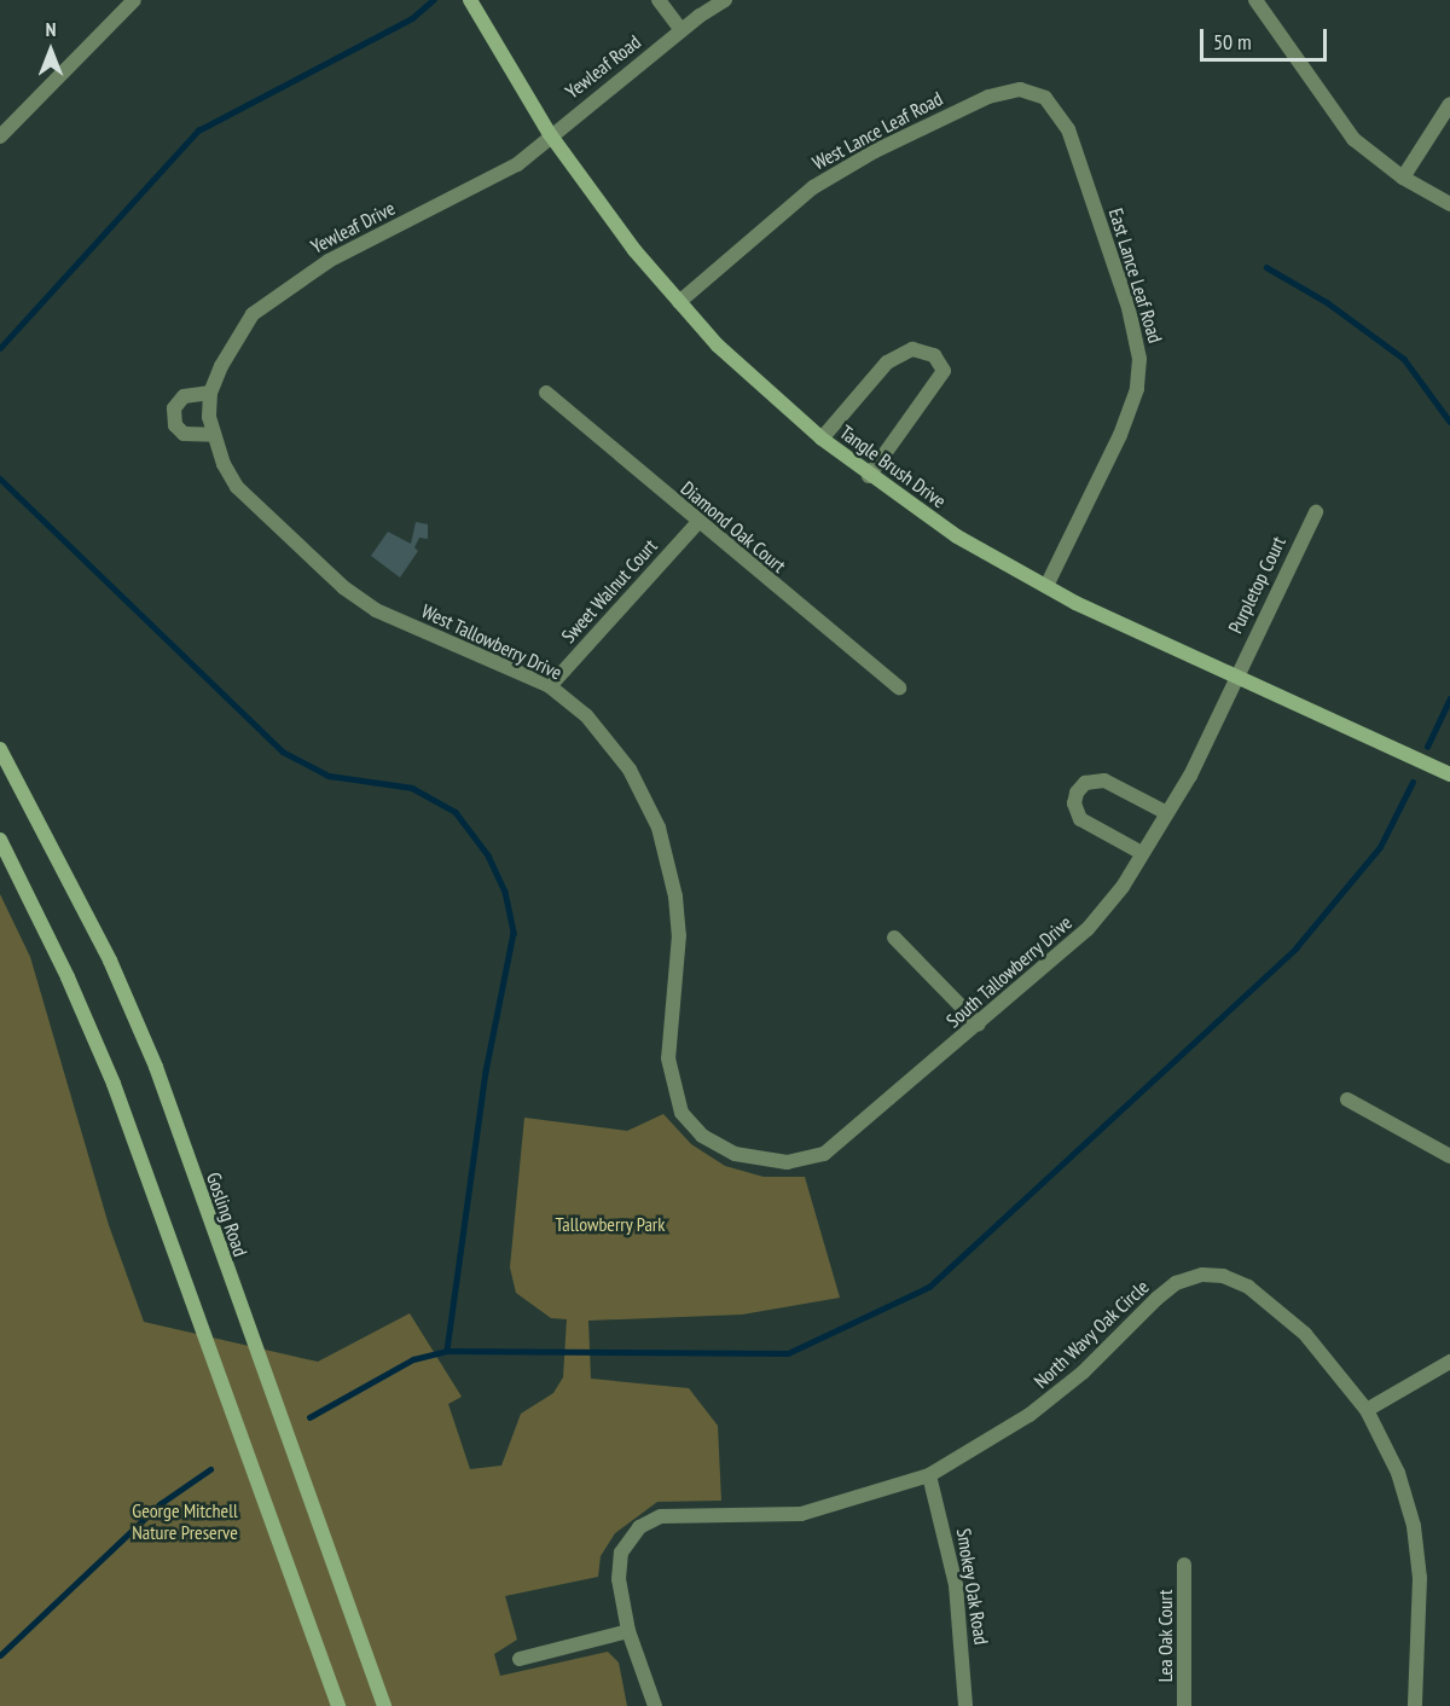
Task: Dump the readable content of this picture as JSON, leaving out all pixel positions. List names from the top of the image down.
{
  "streets": {
    "main road": ["Tangle Brush Drive", "Gosling Road"],
    "street": [
      "Yewleaf Road",
      "West Lance Leaf Road",
      "Yewleaf Drive",
      "East Lance Leaf Road",
      "Diamond Oak Court",
      "Purpletop Court",
      "Sweet Walnut Court",
      "West Tallowberry Drive",
      "South Tallowberry Drive",
      "North Wavy Oak Circle",
      "Smokey Oak Road",
      "Lea Oak Court"
    ]
  },
  "crossings": [
    ["Yewleaf Road", "Yewleaf Drive"],
    ["Yewleaf Road", "Tangle Brush Drive"],
    ["West Lance Leaf Road", "East Lance Leaf Road"],
    ["West Lance Leaf Road", "Tangle Brush Drive"],
    ["Yewleaf Drive", "Tangle Brush Drive"],
    ["Yewleaf Drive", "West Tallowberry Drive"],
    ["East Lance Leaf Road", "Tangle Brush Drive"],
    ["Tangle Brush Drive", "Purpletop Court"],
    ["Tangle Brush Drive", "South Tallowberry Drive"],
    ["Diamond Oak Court", "Sweet Walnut Court"],
    ["Purpletop Court", "South Tallowberry Drive"],
    ["Sweet Walnut Court", "West Tallowberry Drive"],
    ["West Tallowberry Drive", "South Tallowberry Drive"],
    ["North Wavy Oak Circle", "Smokey Oak Road"]
  ],
  "parks": ["Tallowberry Park", "George Mitchell Nature Preserve"],
  "scale_bar": "50 m",
  "north": "top"
}
